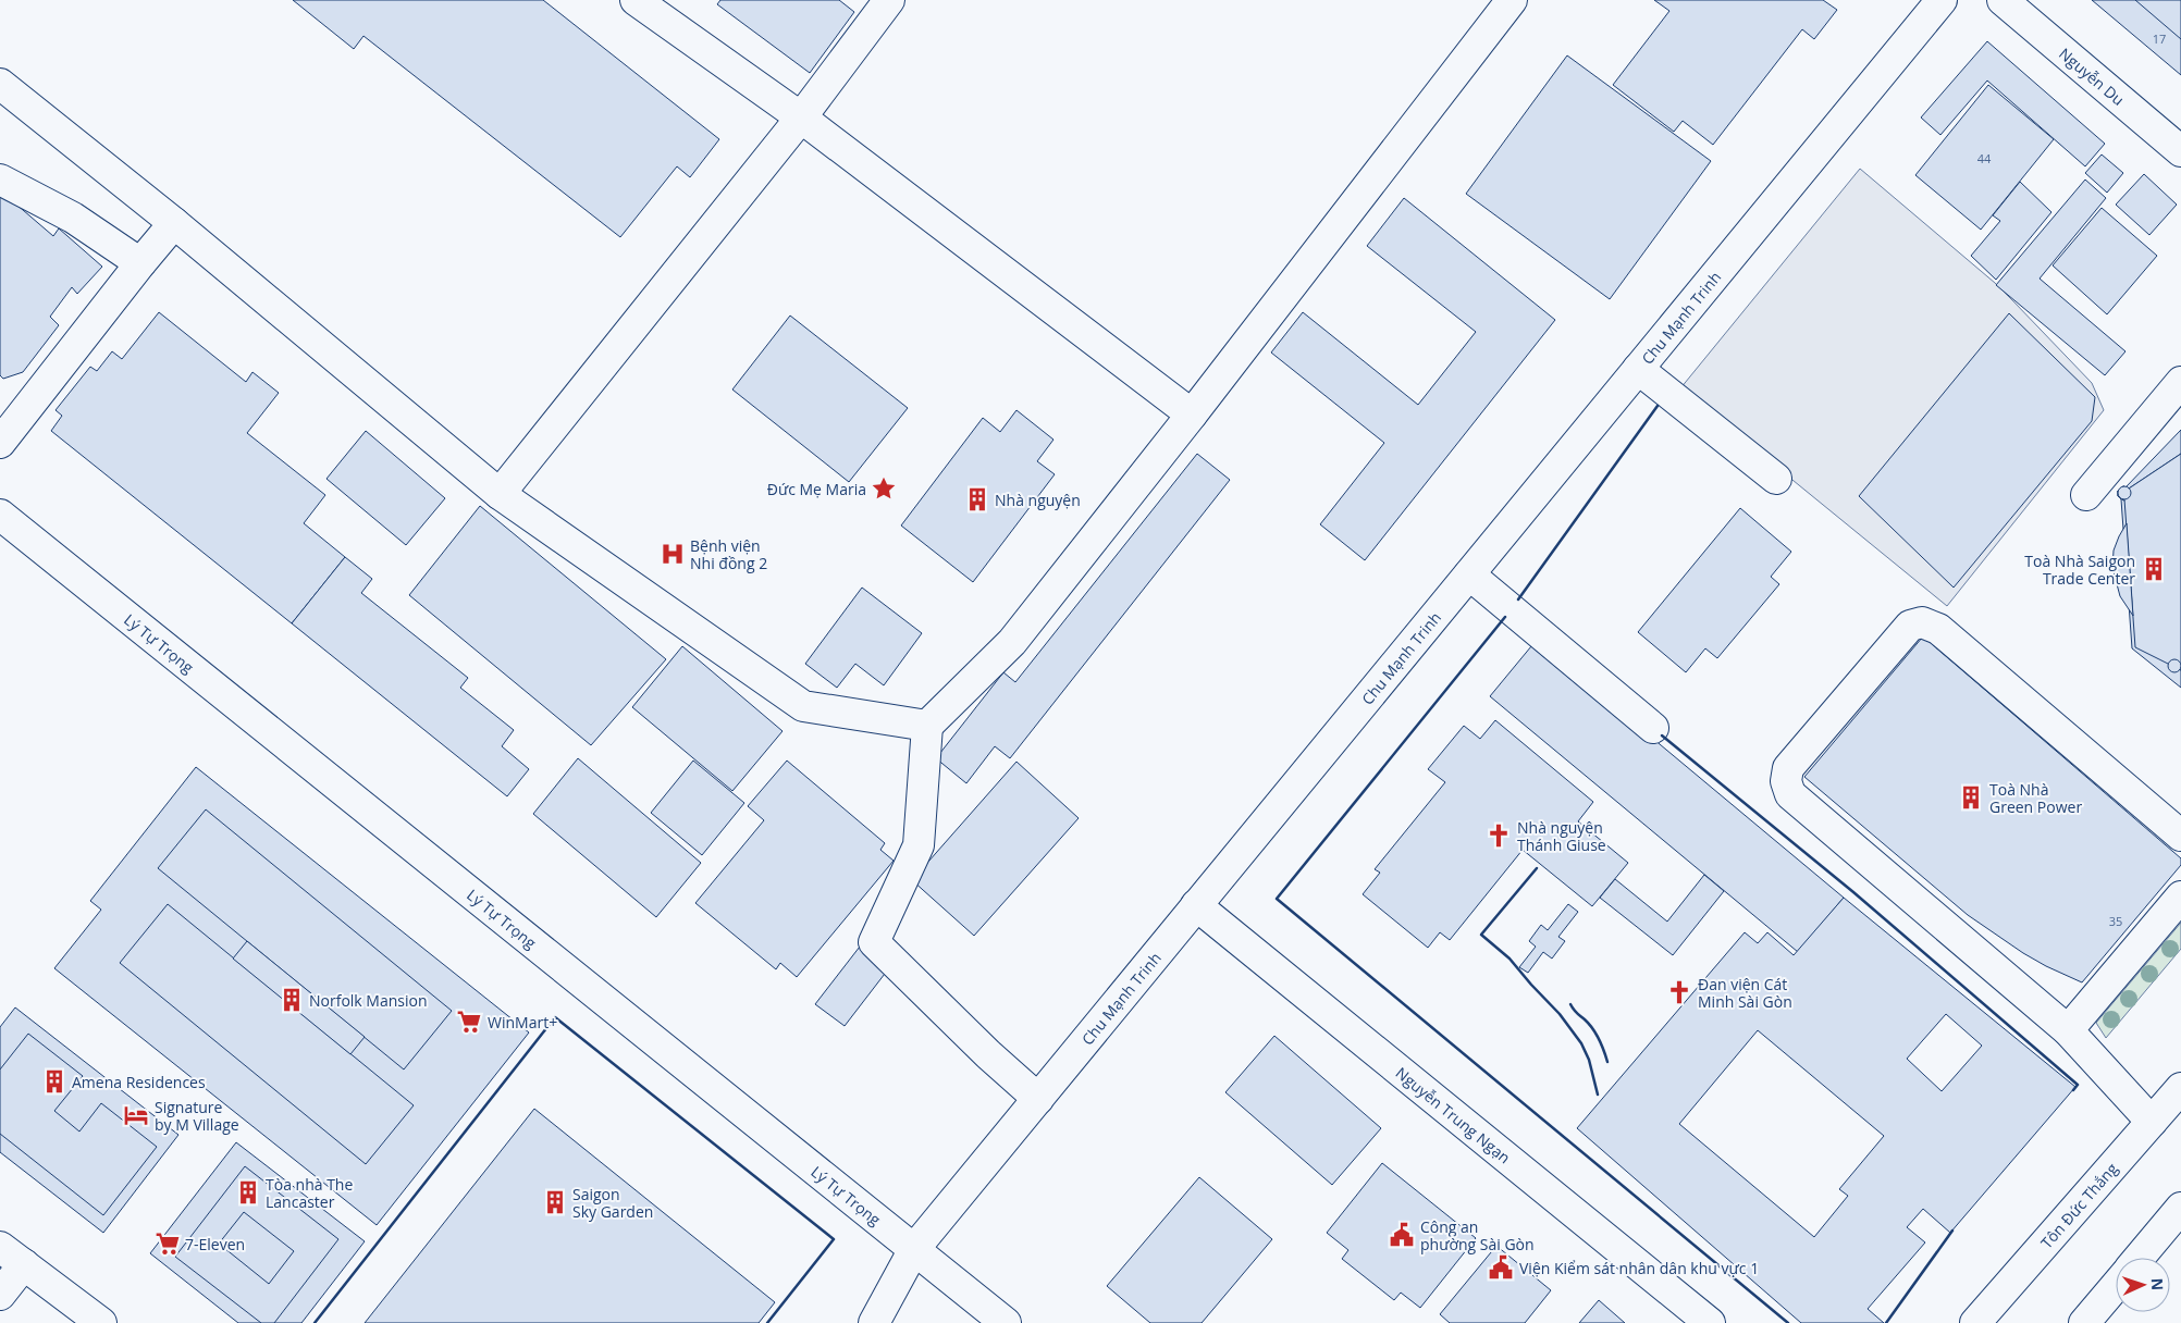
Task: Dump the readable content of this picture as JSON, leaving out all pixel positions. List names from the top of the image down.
{
  "streets": {
    "street": [
      "Nguyễn Du",
      "Chu Mạnh Trinh",
      "Lý Tự Trọng",
      "Nguyễn Trung Ngạn",
      "Tôn Đức Thắng"
    ]
  },
  "crossings": [
    ["Chu Mạnh Trinh", "Lý Tự Trọng"],
    ["Chu Mạnh Trinh", "Nguyễn Trung Ngạn"]
  ],
  "places": {
    "place": ["Đức Mẹ Maria"],
    "building": [
      "Nhà nguyện",
      "Toà Nhà Saigon Trade Center",
      "Toà Nhà Green Power",
      "Norfolk Mansion",
      "Amena Residences",
      "Tòa nhà The Lancaster",
      "Saigon Sky Garden"
    ],
    "hospital": ["Bệnh viện Nhi đồng 2"],
    "church": ["Nhà nguyện Thánh Giuse", "Đan viện Cát Minh Sài Gòn"],
    "supermarket": ["WinMart+", "7-Eleven"],
    "hotel": ["Signature by M Village"],
    "public building": ["Công an phường Sài Gòn", "Viện Kiểm sát nhân dân khu vực 1"]
  },
  "house_numbers": ["17", "44", "35"],
  "north": "right"
}
